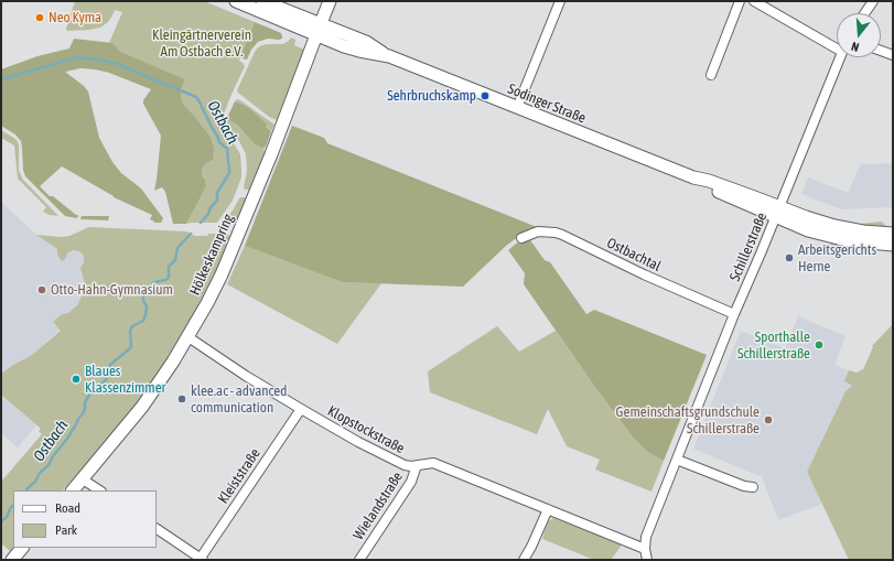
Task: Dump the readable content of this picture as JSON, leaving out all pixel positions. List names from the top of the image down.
{
  "streets": {
    "main road": ["Sodinger Straße", "Hölkeskampring"],
    "street": [
      "Schillerstraße",
      "Ostbachtal",
      "Klopstockstraße",
      "Kleiststraße",
      "Wielandstraße"
    ]
  },
  "crossings": [
    ["Sodinger Straße", "Schillerstraße"],
    ["Sodinger Straße", "Hölkeskampring"],
    ["Schillerstraße", "Ostbachtal"],
    ["Schillerstraße", "Klopstockstraße"],
    ["Hölkeskampring", "Klopstockstraße"],
    ["Klopstockstraße", "Kleiststraße"],
    ["Klopstockstraße", "Wielandstraße"]
  ],
  "water": ["Ostbach"],
  "parks": ["Kleingärtnerverein Am Ostbach e.V."],
  "places": [
    "Neo Kyma",
    "Sehrbruchskamp",
    "Arbeitsgerichts Herne",
    "Otto-Hahn-Gymnasium",
    "Sporthalle Schillerstraße",
    "Blaues Klassenzimmer",
    "klee.ac - advanced communication",
    "Gemeinschaftsgrundschule Schillerstraße"
  ],
  "legend": ["Road", "Park"],
  "north": "bottom"
}
